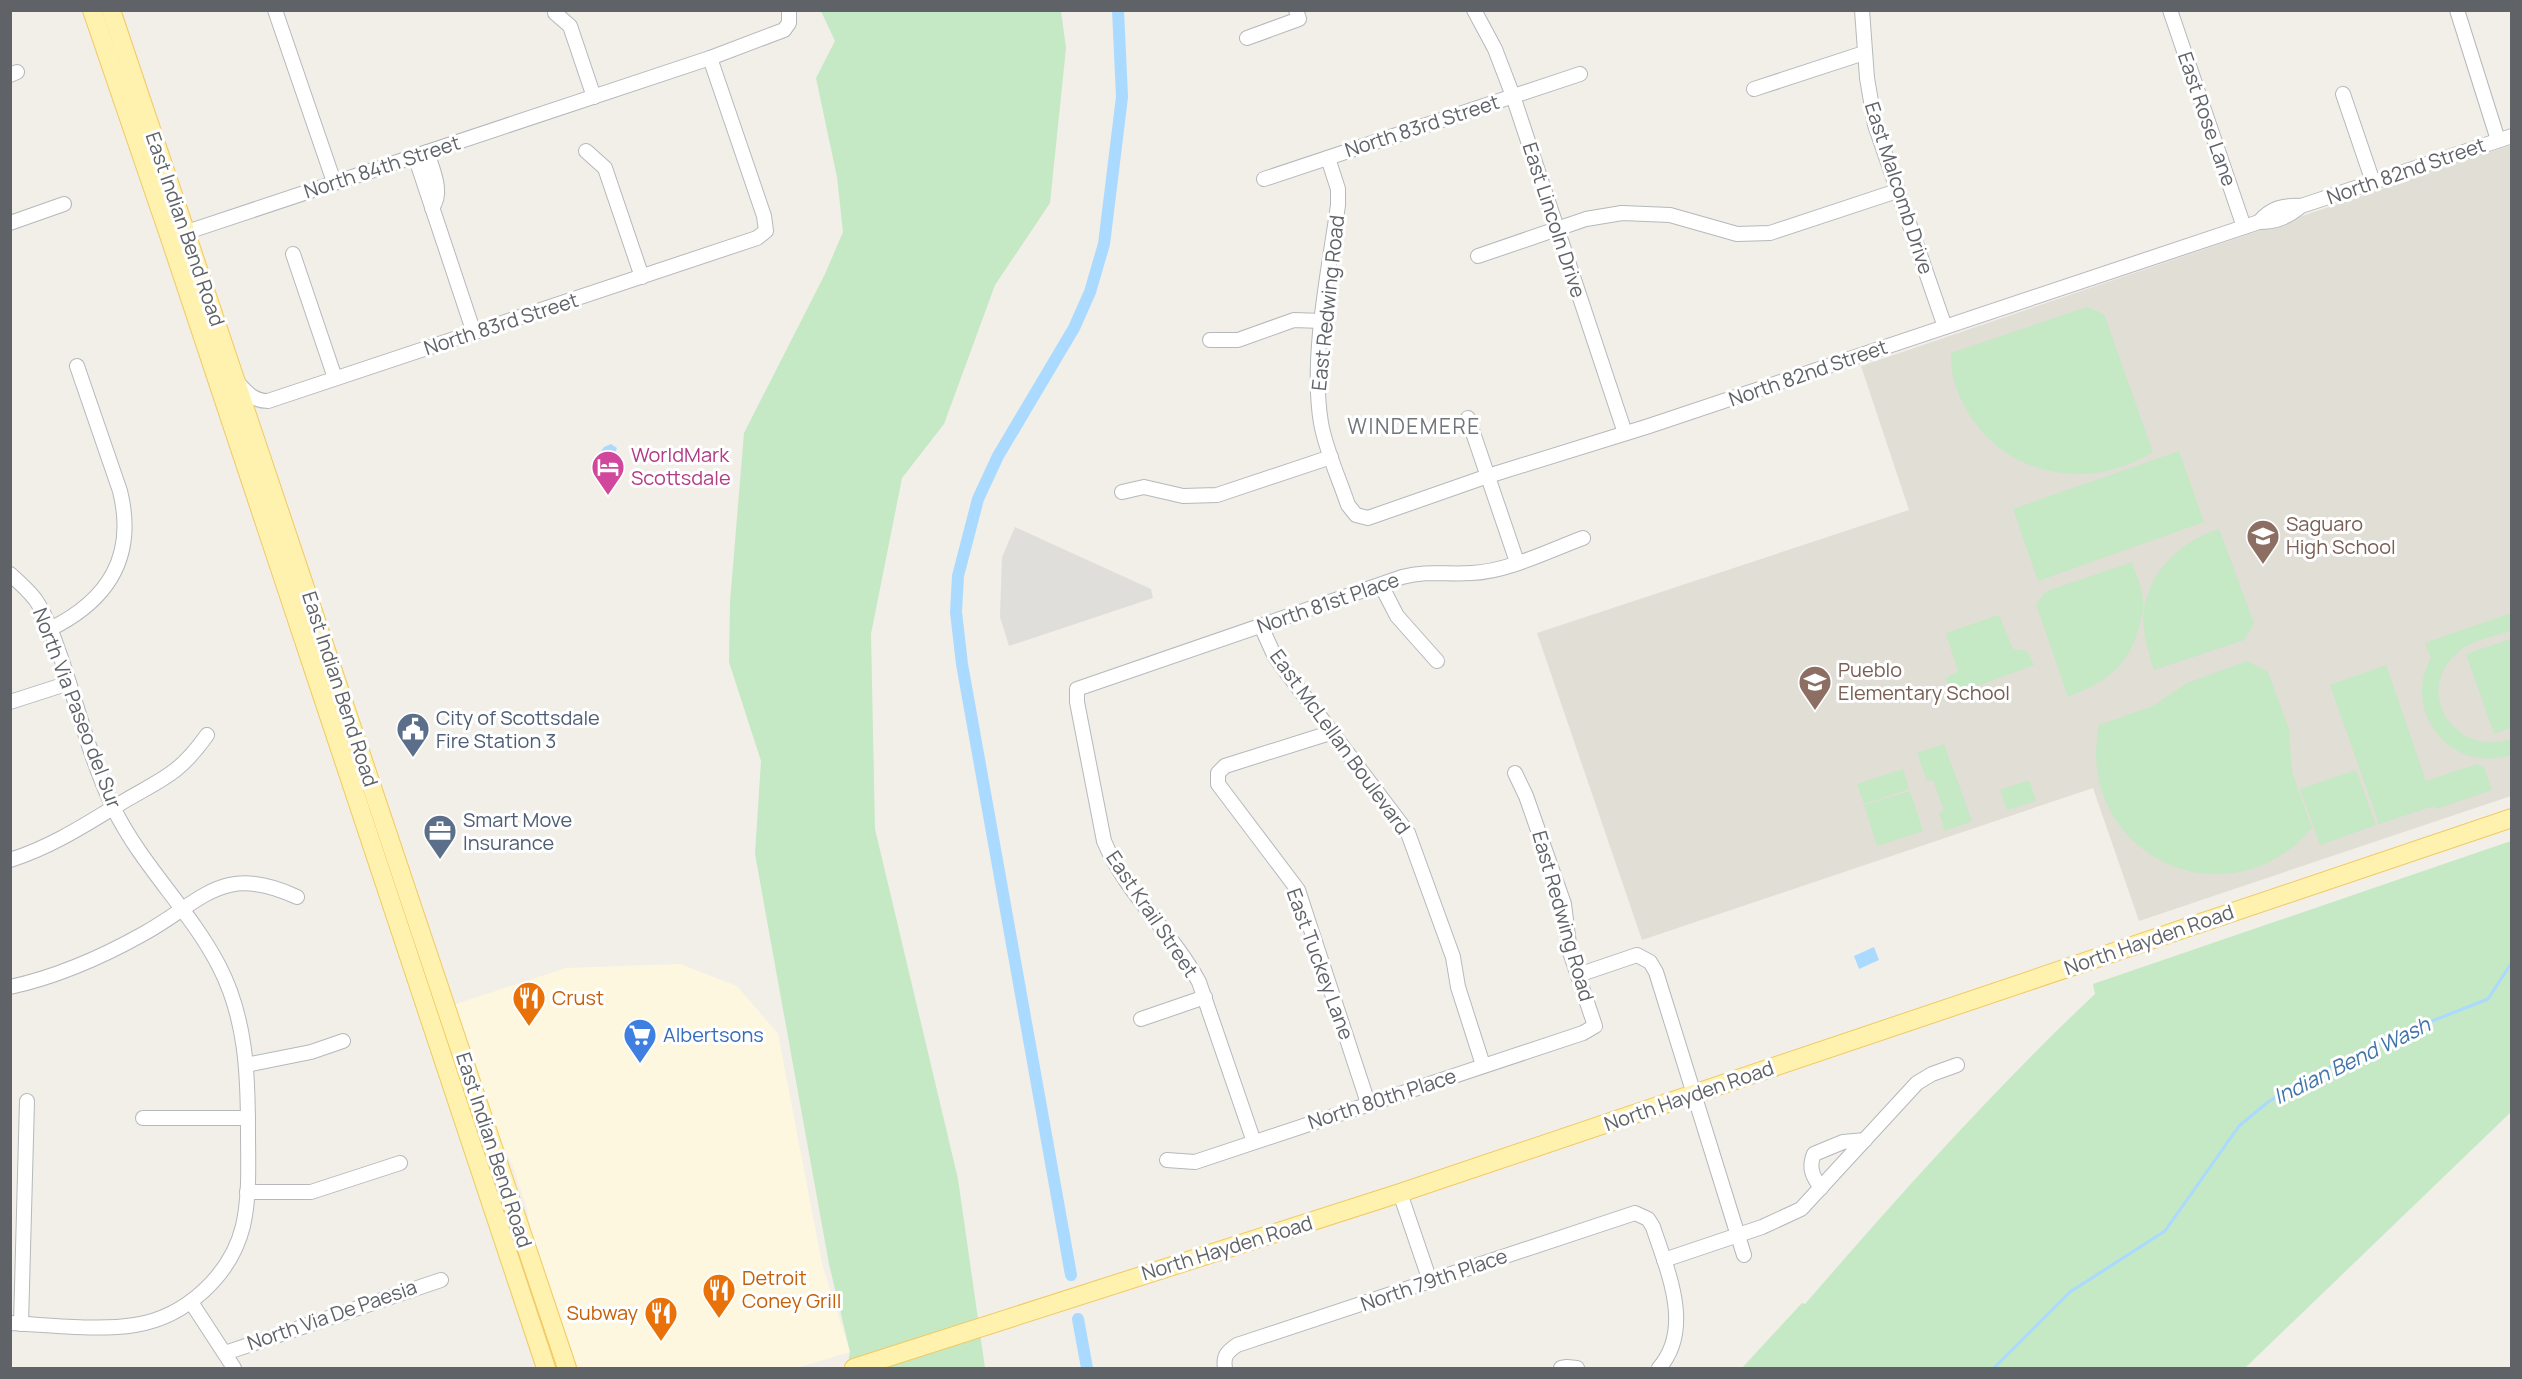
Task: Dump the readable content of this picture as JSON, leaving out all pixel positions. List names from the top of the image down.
{
  "streets": {
    "main road": ["East Indian Bend Road", "North Hayden Road"],
    "street": [
      "East Rose Lane",
      "North 83rd Street",
      "North 84th Street",
      "North 82nd Street",
      "East Malcomb Drive",
      "East Lincoln Drive",
      "East Redwing Road",
      "North 81st Place",
      "North Via Paseo del Sur",
      "East McLellan Boulevard",
      "East Krail Street",
      "East Tuckey Lane",
      "North 80th Place",
      "North 79th Place",
      "North Via De Paesia"
    ]
  },
  "crossings": [
    ["East Rose Lane", "North 82nd Street"],
    ["North 83rd Street", "North 84th Street"],
    ["North 83rd Street", "East Lincoln Drive"],
    ["North 83rd Street", "East Indian Bend Road"],
    ["North 83rd Street", "East Redwing Road"],
    ["North 84th Street", "East Indian Bend Road"],
    ["North 82nd Street", "East Malcomb Drive"],
    ["North 82nd Street", "East Lincoln Drive"],
    ["North 82nd Street", "East Redwing Road"],
    ["East Redwing Road", "North 80th Place"],
    ["North 81st Place", "East McLellan Boulevard"],
    ["North 81st Place", "East Krail Street"],
    ["East McLellan Boulevard", "East Tuckey Lane"],
    ["East McLellan Boulevard", "North 80th Place"],
    ["East Krail Street", "North 80th Place"],
    ["East Tuckey Lane", "North 80th Place"]
  ],
  "districts": ["WINDEMERE"],
  "water": ["Indian Bend Wash"],
  "places": {
    "hotel": ["WorldMark Scottsdale"],
    "school or university": ["Saguaro High School", "Pueblo Elementary School"],
    "public building": ["City of Scottsdale Fire Station 3"],
    "office": ["Smart Move Insurance"],
    "restaurant": ["Crust", "Detroit Coney Grill", "Subway"],
    "supermarket": ["Albertsons"]
  }
}
